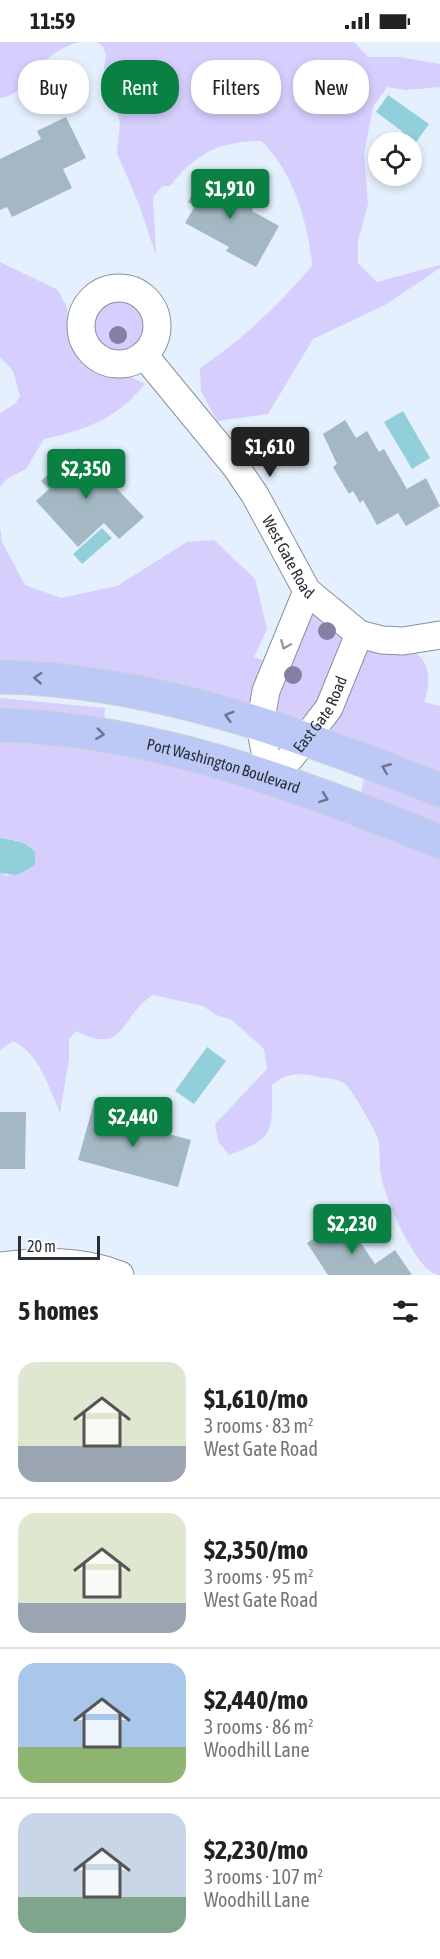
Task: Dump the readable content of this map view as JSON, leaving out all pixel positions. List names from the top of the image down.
{
  "streets": {
    "main road": ["Port Washington Boulevard"],
    "street": ["West Gate Road", "East Gate Road"]
  },
  "crossings": [
    ["West Gate Road", "East Gate Road"],
    ["East Gate Road", "Port Washington Boulevard"]
  ],
  "scale_bar": "20 m",
  "page": {
    "status": "11:59",
    "chip": [
      "Buy",
      "Rent",
      "Filters",
      "New"
    ],
    "price": [
      "$1,910",
      "$1,610",
      "$2,350",
      "$2,440",
      "$2,230"
    ],
    "scale": "20 m",
    "heading": "5 homes",
    "list": [
      {
        "name": "$1,610/mo",
        "note": "3 rooms · 83 m² · West Gate Road"
      },
      {
        "name": "$2,350/mo",
        "note": "3 rooms · 95 m² · West Gate Road"
      },
      {
        "name": "$2,440/mo",
        "note": "3 rooms · 86 m² · Woodhill Lane"
      },
      {
        "name": "$2,230/mo",
        "note": "3 rooms · 107 m² · Woodhill Lane"
      }
    ]
  }
}
